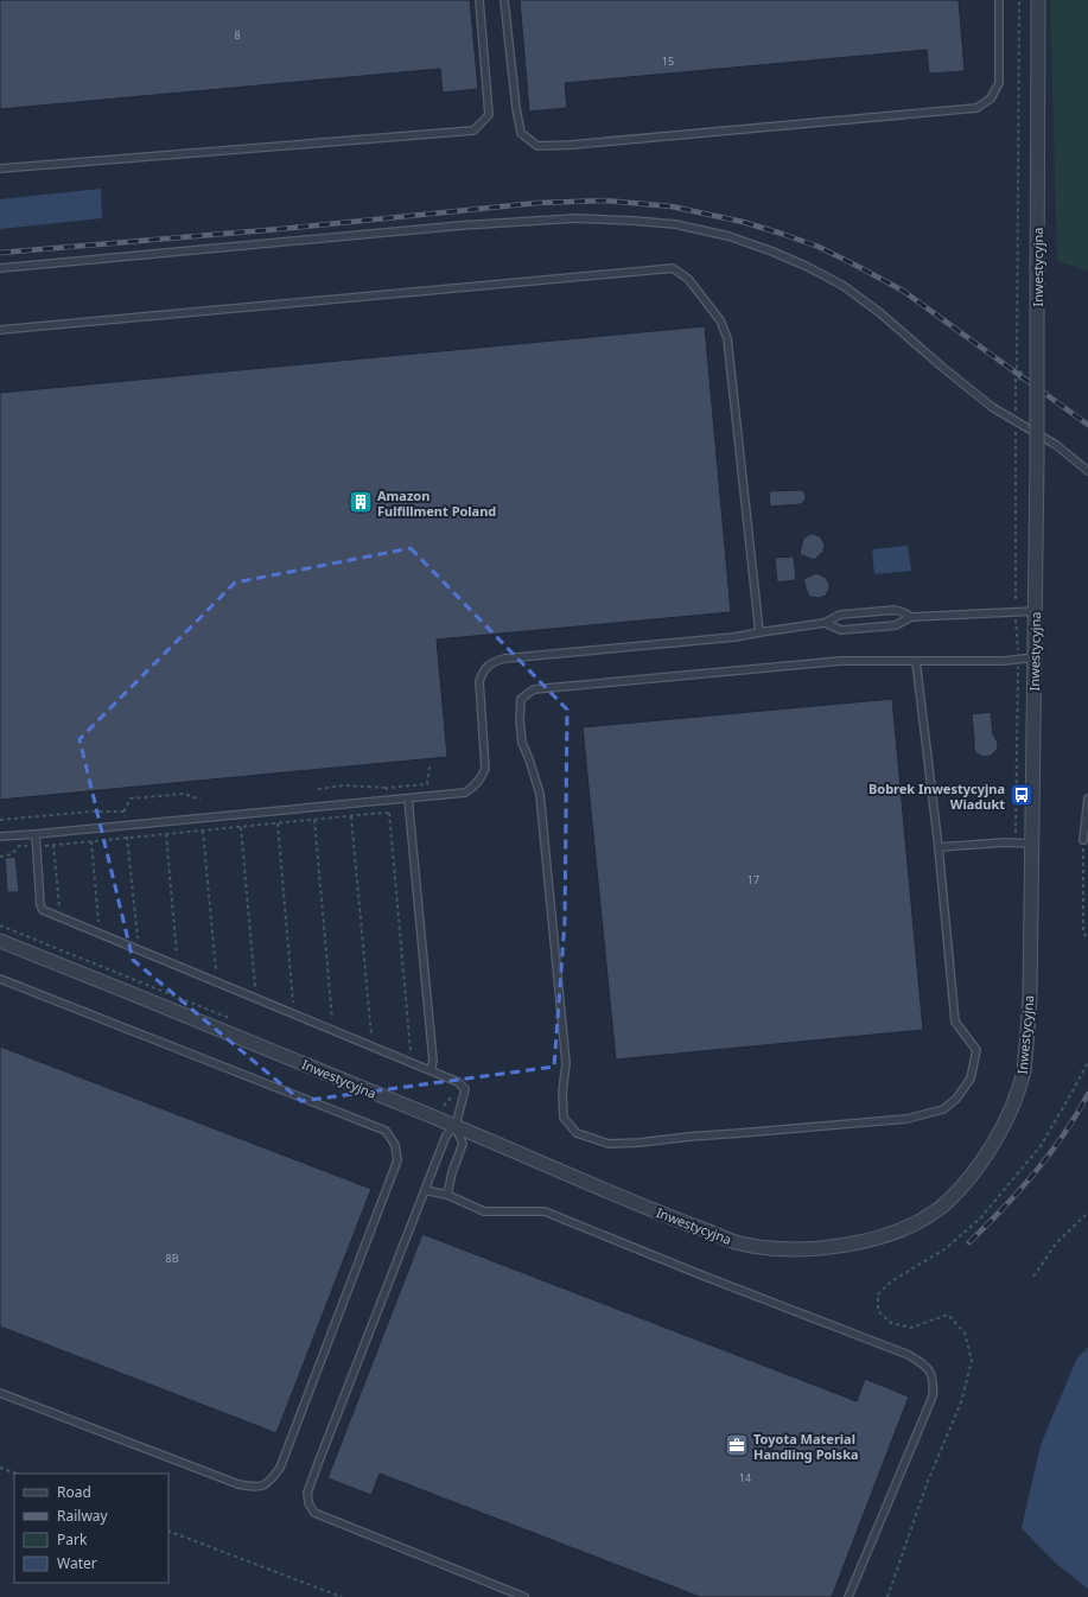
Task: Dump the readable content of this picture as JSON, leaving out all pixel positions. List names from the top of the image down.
{
  "streets": {
    "street": ["Inwestycyjna"]
  },
  "places": {
    "building": ["Amazon Fulfillment Poland"],
    "bus stop": ["Bobrek Inwestycyjna Wiadukt"],
    "office": ["Toyota Material Handling Polska"]
  },
  "house_numbers": [
    "8",
    "15",
    "17",
    "8B",
    "14"
  ],
  "legend": [
    "Road",
    "Railway",
    "Park",
    "Water"
  ]
}
